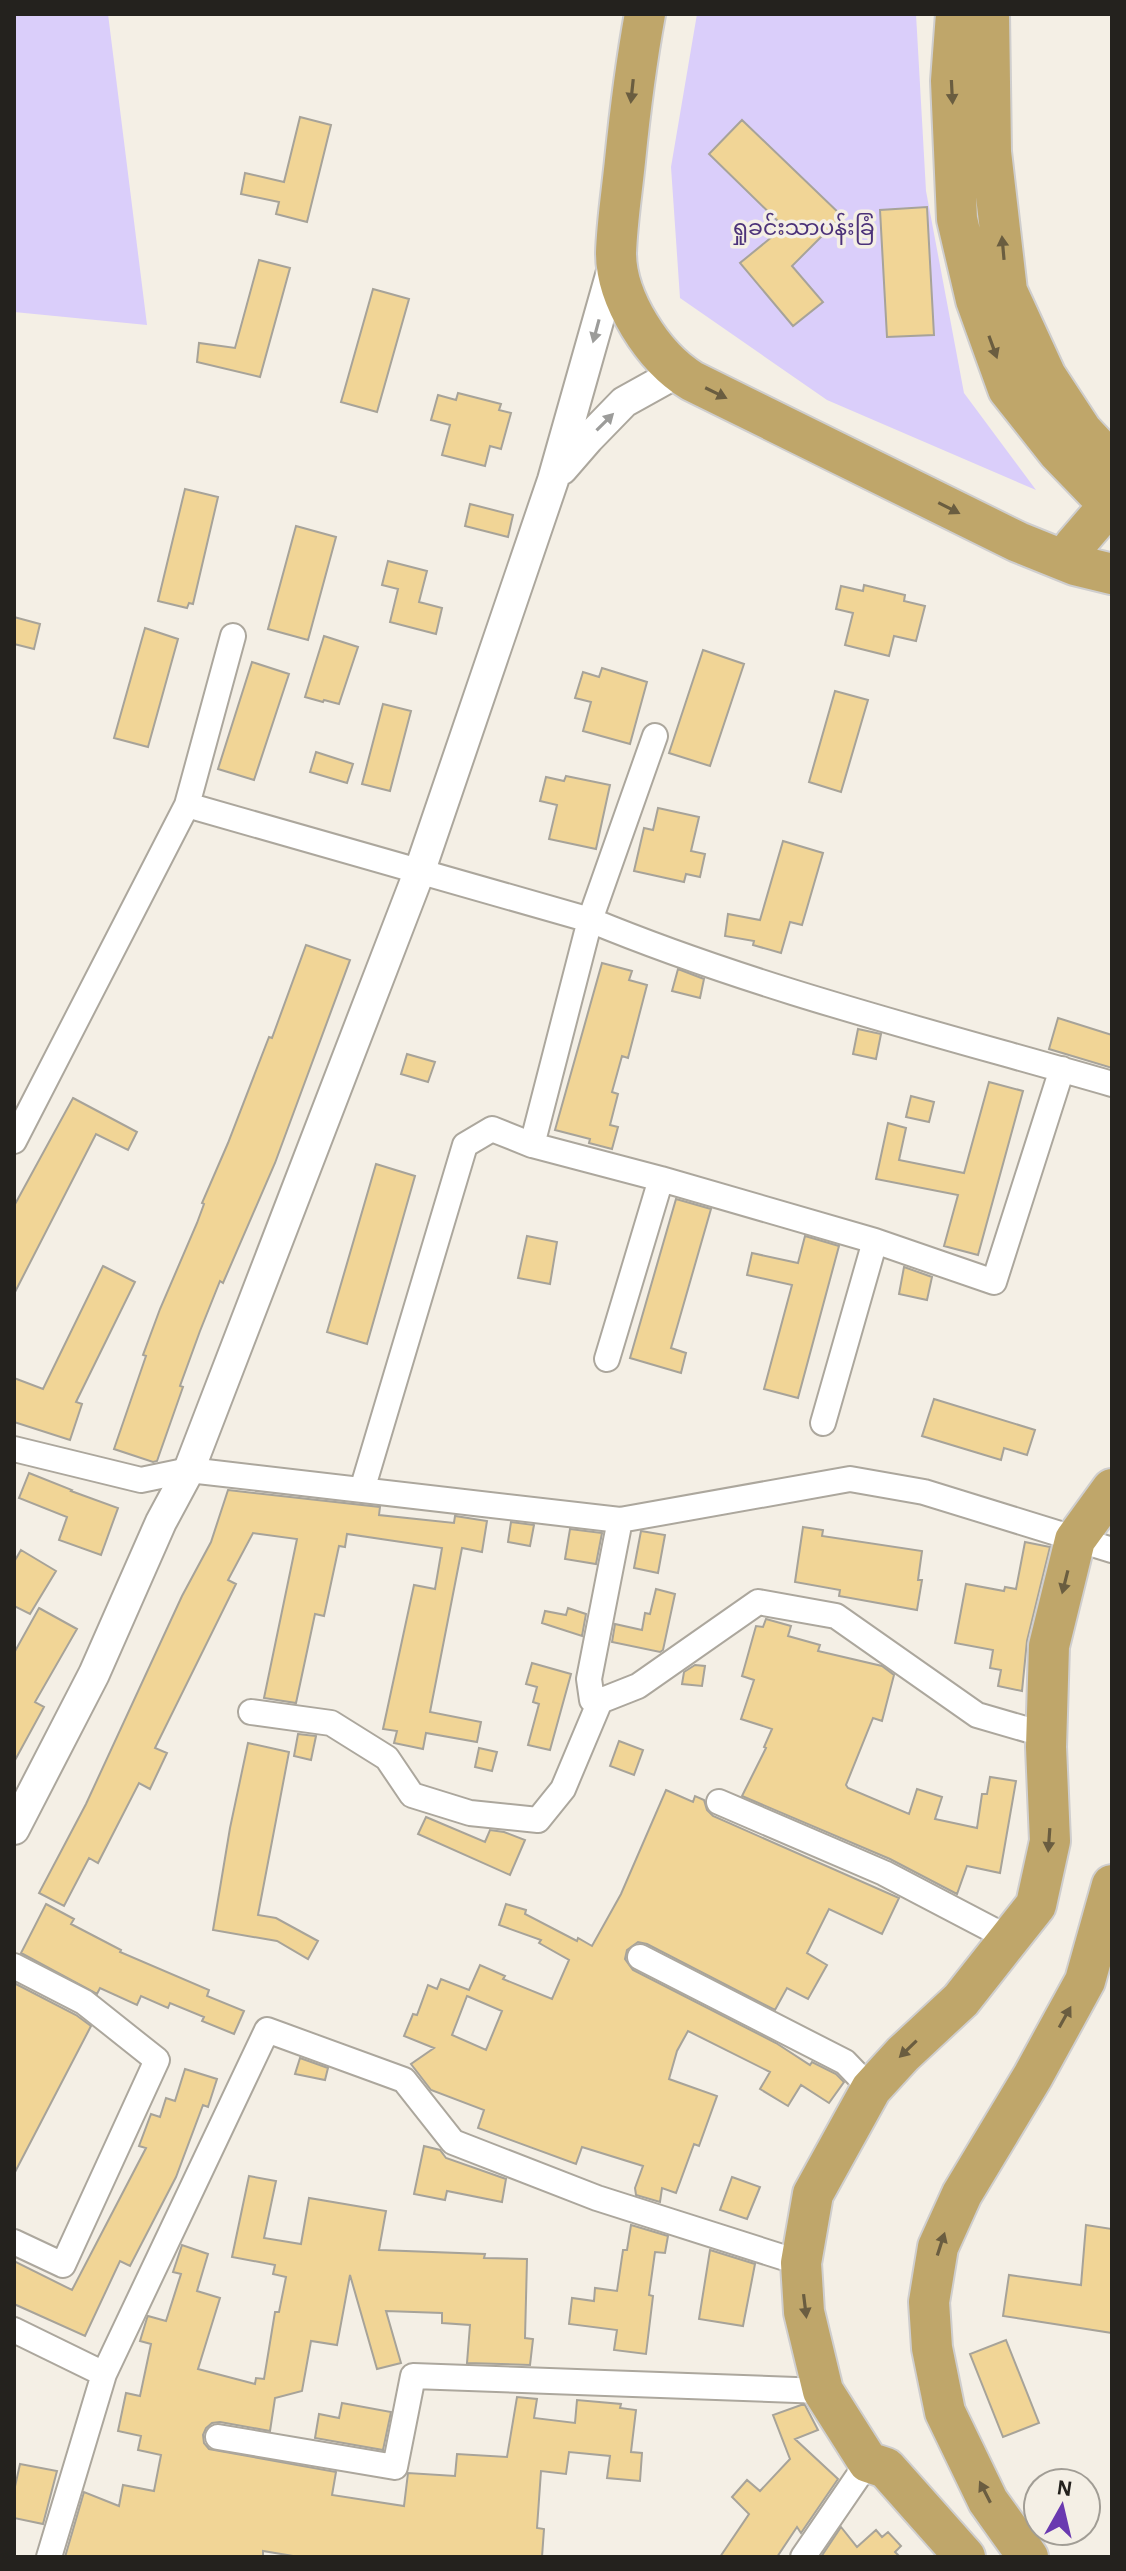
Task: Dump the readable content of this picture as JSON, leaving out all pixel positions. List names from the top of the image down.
{
  "parks": ["ရှုခင်းသာပန်းခြံ"],
  "north": "top"
}
